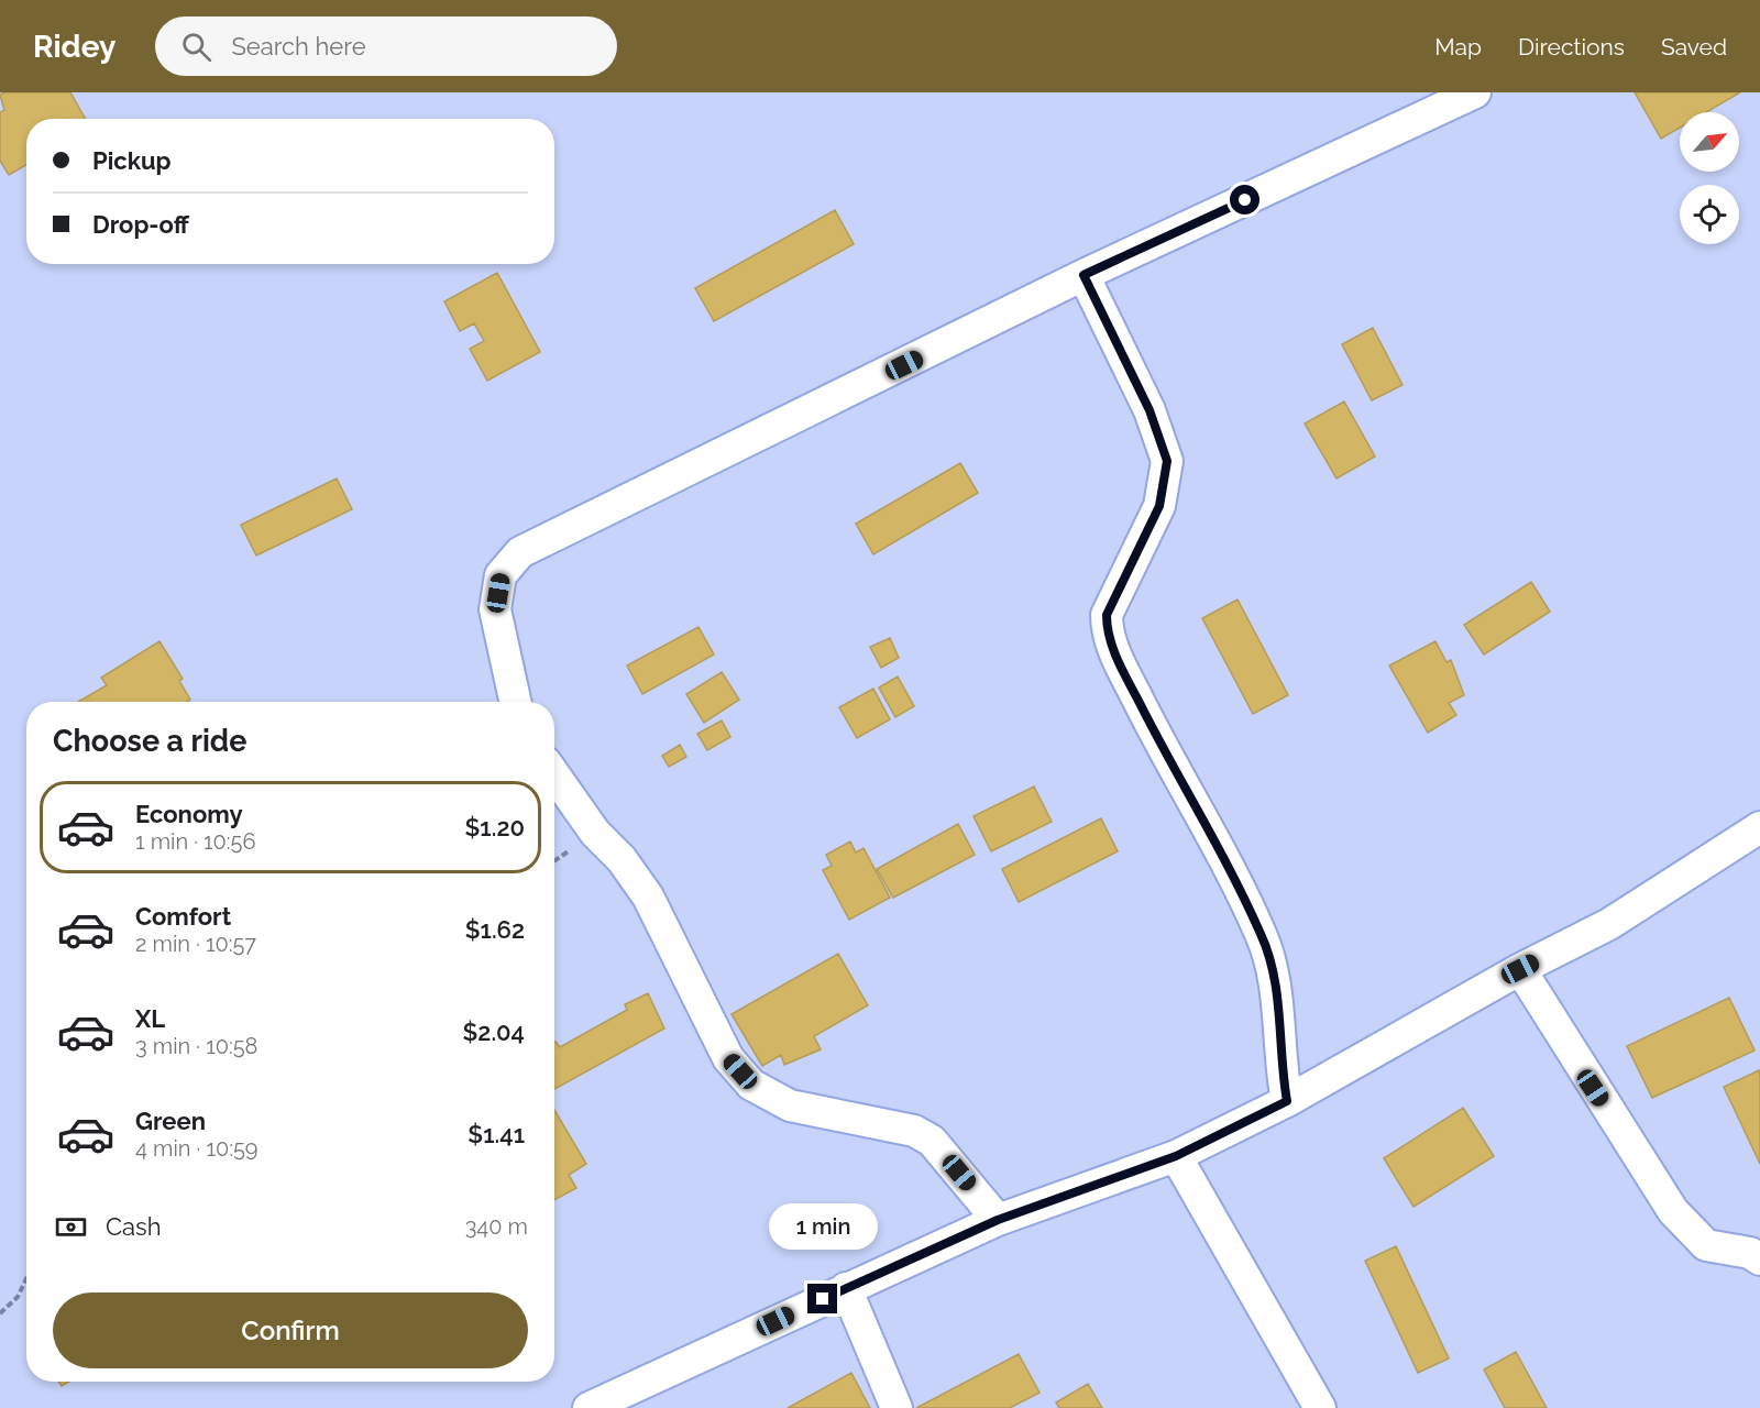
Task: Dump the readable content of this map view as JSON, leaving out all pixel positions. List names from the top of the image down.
{
  "north": "top right",
  "page": {
    "header": "Ridey",
    "search": "Search here",
    "nav": ["Map", "Directions", "Saved"],
    "banner": ["Pickup", "Drop-off"],
    "heading": "Choose a ride",
    "list": [
      {
        "name": "Economy",
        "note": "1 min · 10:56",
        "value": "$1.20"
      },
      {
        "name": "Comfort",
        "note": "2 min · 10:57",
        "value": "$1.62"
      },
      {
        "name": "XL",
        "note": "3 min · 10:58",
        "value": "$2.04"
      },
      {
        "name": "Green",
        "note": "4 min · 10:59",
        "value": "$1.41"
      }
    ],
    "pay": ["Cash", "340 m"],
    "bubble": "1 min",
    "buttons": "Confirm"
  }
}
